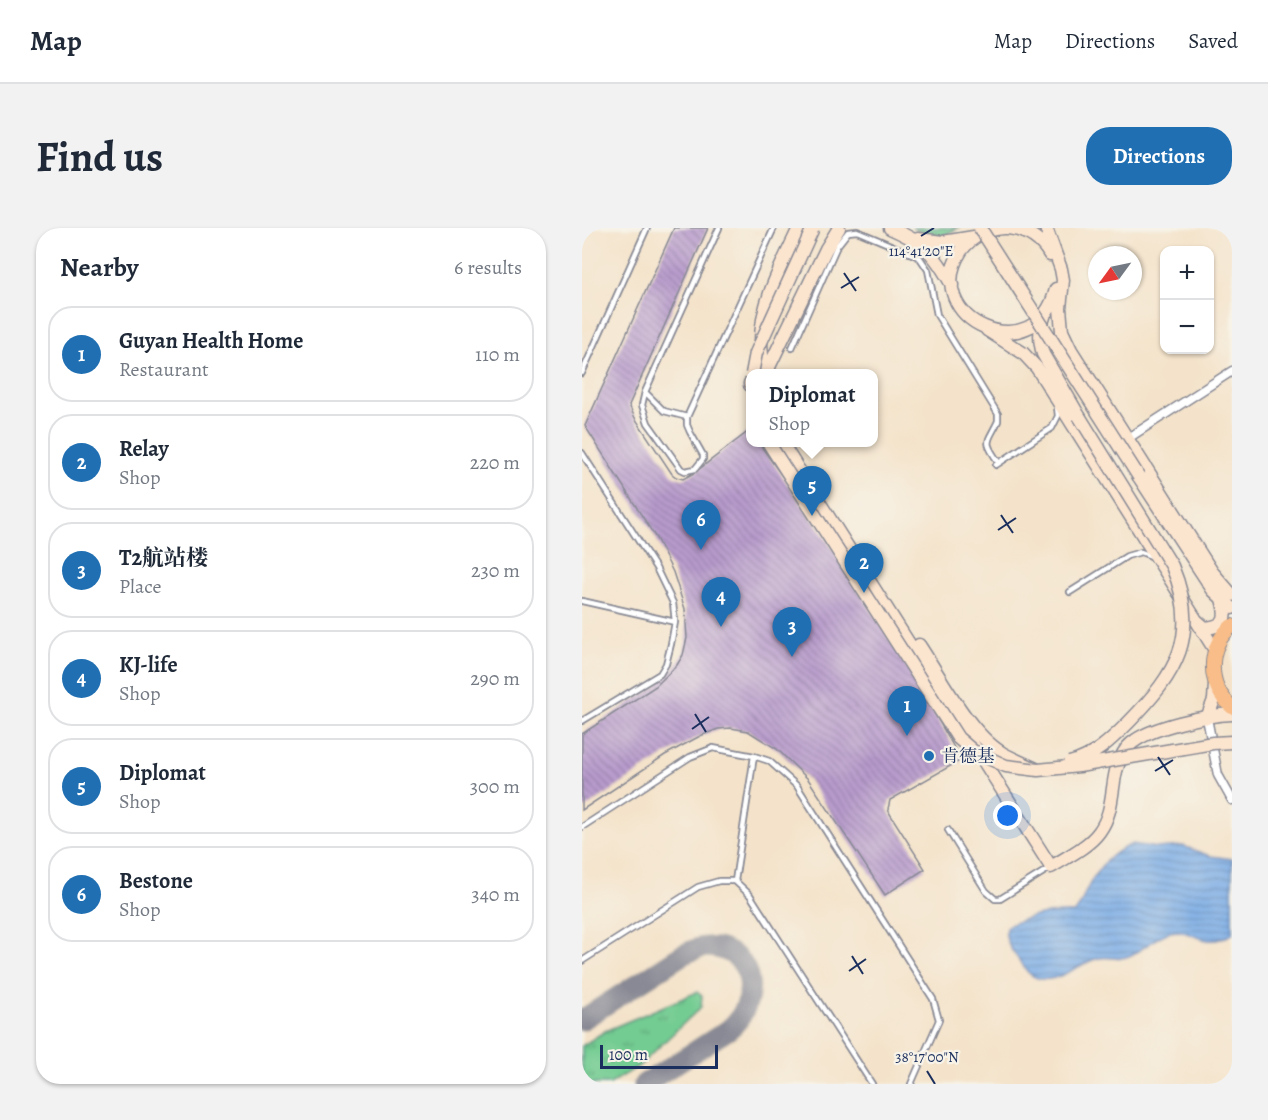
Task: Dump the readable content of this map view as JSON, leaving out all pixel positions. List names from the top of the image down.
{
  "places": ["肯德基"],
  "scale_bar": "100 m",
  "north": "bottom left",
  "page": {
    "header": "Map",
    "nav": ["Map", "Directions", "Saved"],
    "buttons": "Directions",
    "title": "Find us",
    "heading": ["Nearby", "6 results"],
    "map_buttons": ["+", "−"],
    "list": [
      {
        "mark": "1",
        "name": "Guyan Health Home",
        "note": "Restaurant",
        "value": "110 m"
      },
      {
        "mark": "2",
        "name": "Relay",
        "note": "Shop",
        "value": "220 m"
      },
      {
        "mark": "3",
        "name": "T2航站楼",
        "note": "Place",
        "value": "230 m"
      },
      {
        "mark": "4",
        "name": "KJ-life",
        "note": "Shop",
        "value": "290 m"
      },
      {
        "mark": "5",
        "name": "Diplomat",
        "note": "Shop",
        "value": "300 m"
      },
      {
        "mark": "6",
        "name": "Bestone",
        "note": "Shop",
        "value": "340 m"
      }
    ],
    "popup": ["Diplomat", "Shop"],
    "pins": [
      "5",
      "6",
      "2",
      "4",
      "3",
      "1"
    ],
    "scale": "100 m"
  },
  "coordinates": ["114°41'20\"E", "38°17'00\"N"]
}
